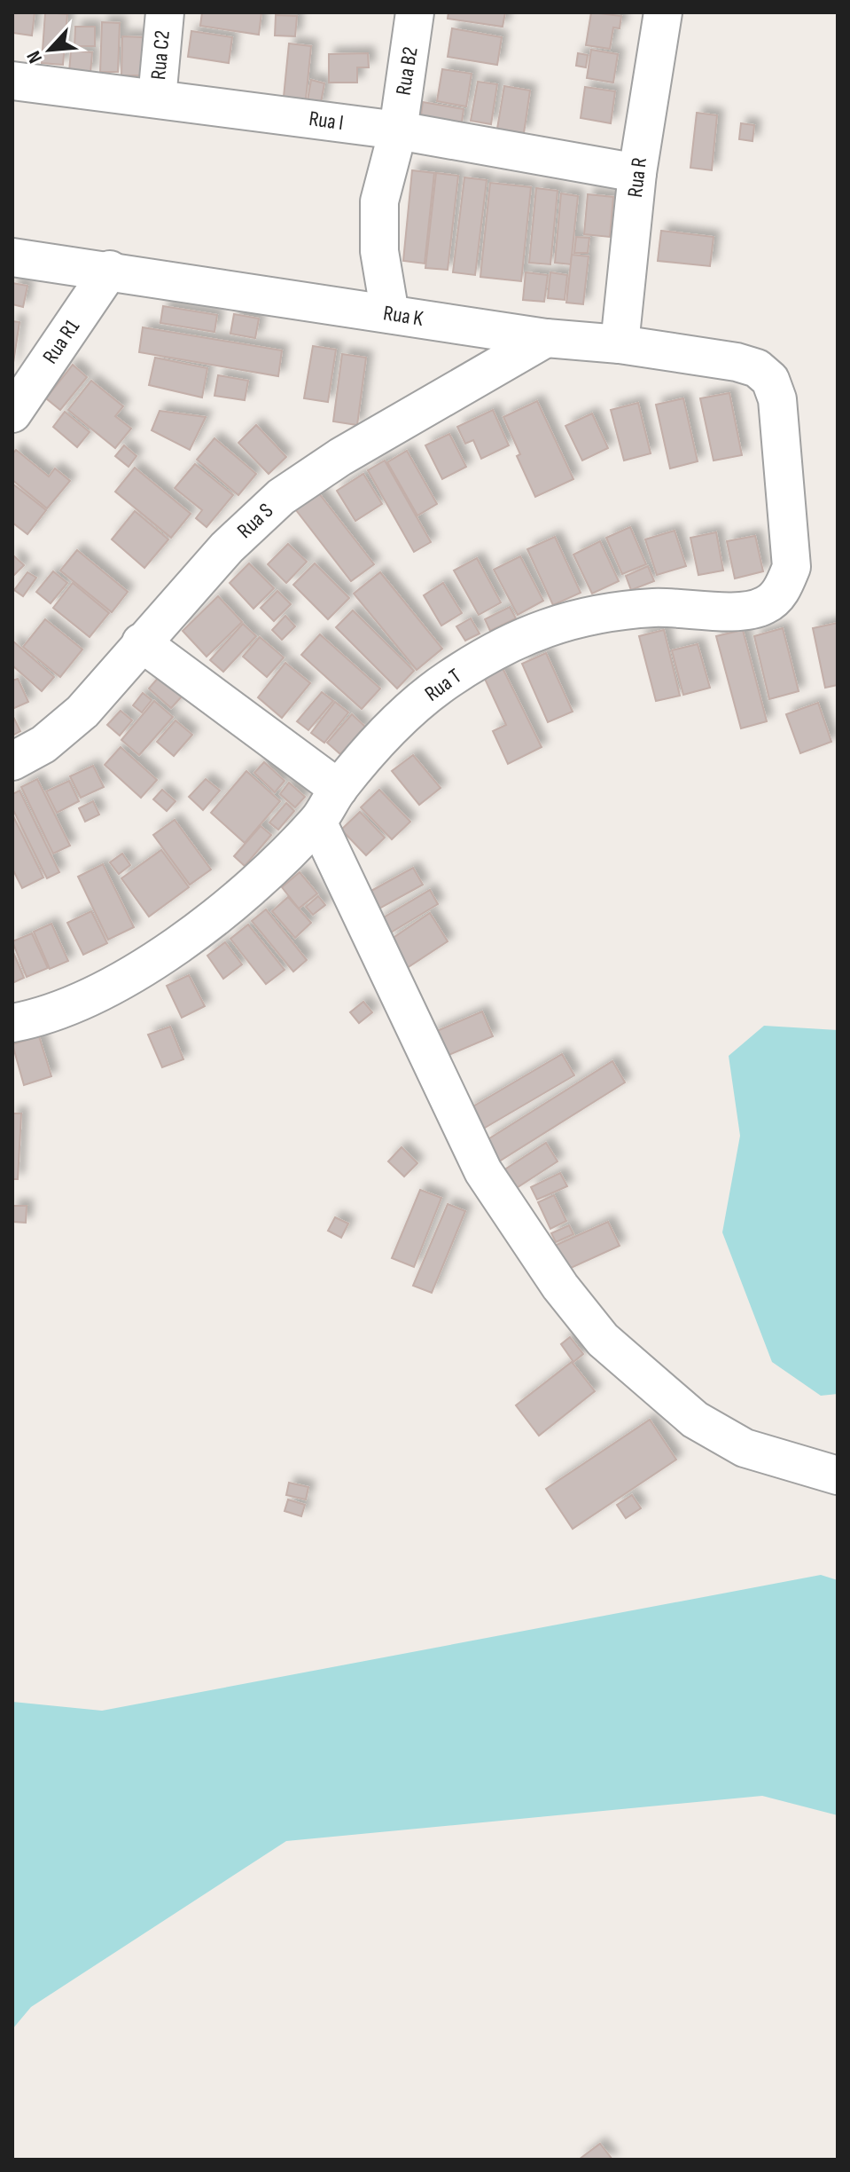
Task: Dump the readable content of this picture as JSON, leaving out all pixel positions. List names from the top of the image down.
{
  "streets": {
    "street": [
      "Rua C2",
      "Rua B2",
      "Rua I",
      "Rua R",
      "Rua K",
      "Rua R1",
      "Rua S",
      "Rua T"
    ]
  },
  "crossings": [
    ["Rua C2", "Rua I"],
    ["Rua B2", "Rua I"],
    ["Rua B2", "Rua K"],
    ["Rua I", "Rua R"],
    ["Rua R", "Rua K"],
    ["Rua K", "Rua R1"],
    ["Rua K", "Rua S"],
    ["Rua K", "Rua T"]
  ],
  "north": "bottom left"
}
